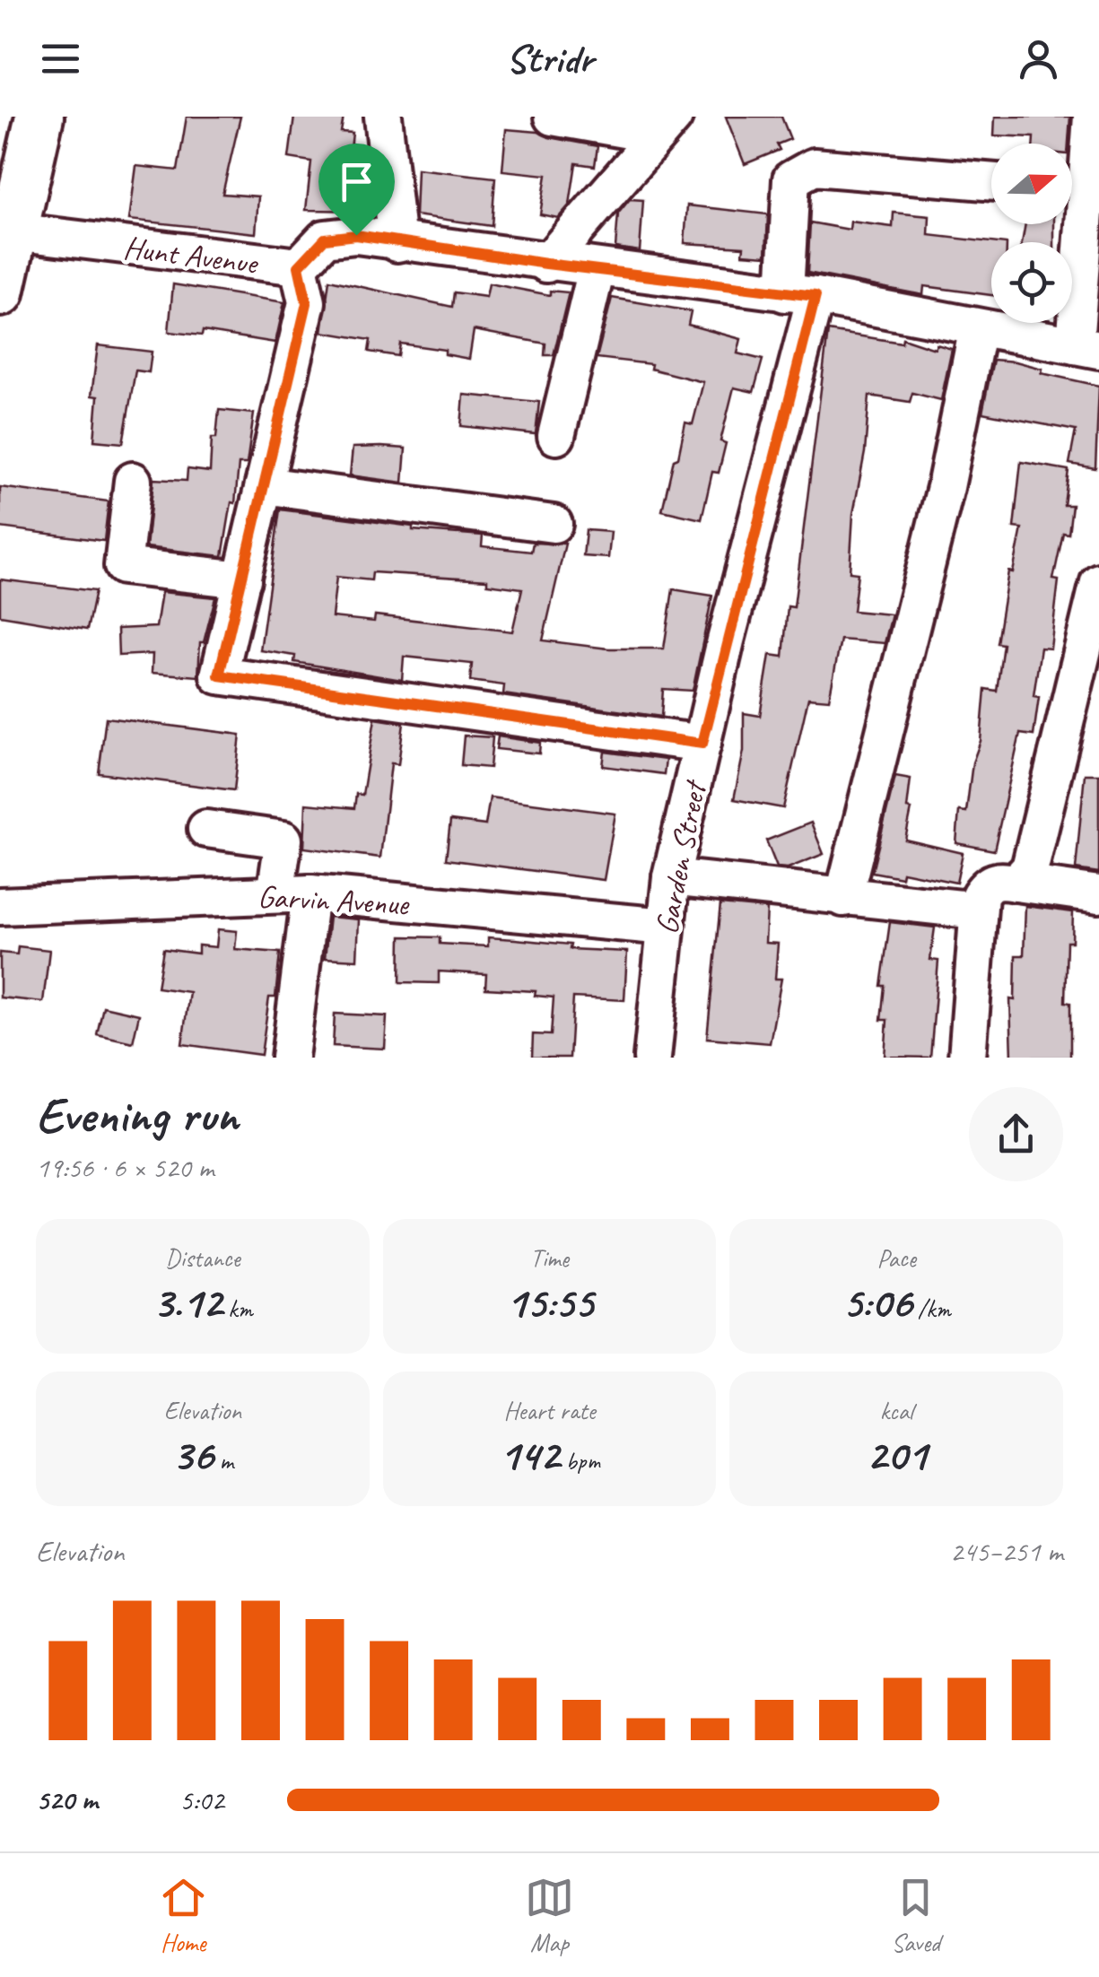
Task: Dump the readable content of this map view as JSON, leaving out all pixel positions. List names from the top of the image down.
{
  "streets": {
    "street": ["Hunt Avenue", "Garden Street", "Garvin Avenue"]
  },
  "crossings": [
    ["Hunt Avenue", "Garden Street"],
    ["Garden Street", "Garvin Avenue"]
  ],
  "north": "right",
  "page": {
    "header": "Stridr",
    "heading": ["Evening run", "19:56 · 6 × 520 m"],
    "stats": [
      ["Distance", "3.12 km"],
      ["Time", "15:55"],
      ["Pace", "5:06 /km"],
      ["Elevation", "36 m"],
      ["Heart rate", "142 bpm"],
      ["kcal", "201"]
    ],
    "chart": ["Elevation", "245–251 m"],
    "list": [
      {
        "name": "520 m",
        "note": "5:02"
      }
    ],
    "tabs": ["Home", "Map", "Saved"]
  }
}
